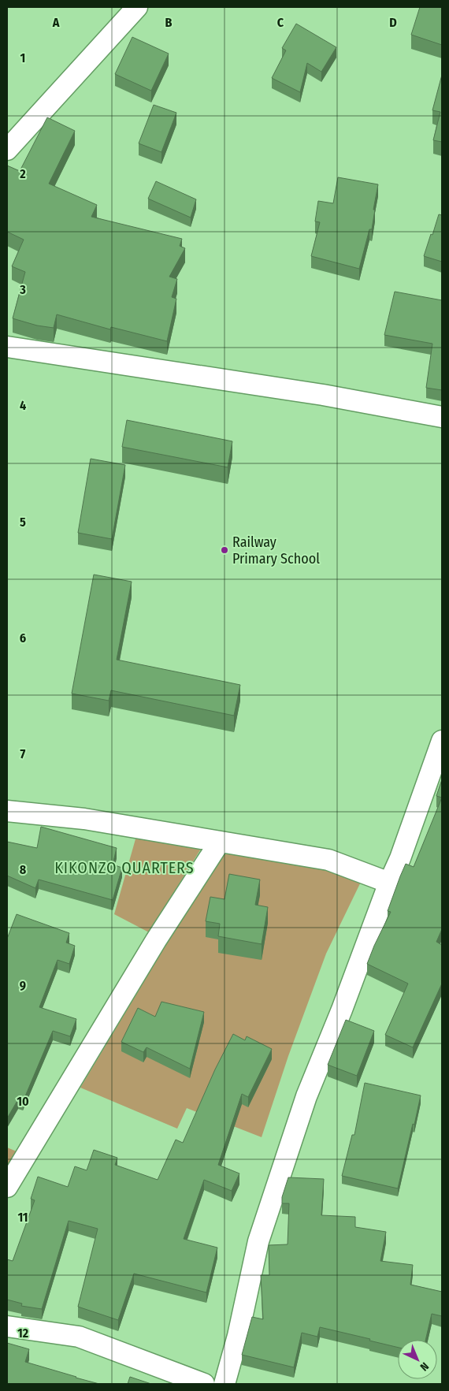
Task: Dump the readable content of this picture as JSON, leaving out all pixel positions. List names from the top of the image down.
{
  "districts": ["KIKONZO QUARTERS"],
  "places": ["Railway Primary School"],
  "north": "bottom right",
  "grid": {
    "columns": [
      "A",
      "B",
      "C",
      "D"
    ],
    "rows": [
      "1",
      "2",
      "3",
      "4",
      "5",
      "6",
      "7",
      "8",
      "9",
      "10",
      "11",
      "12"
    ]
  }
}
